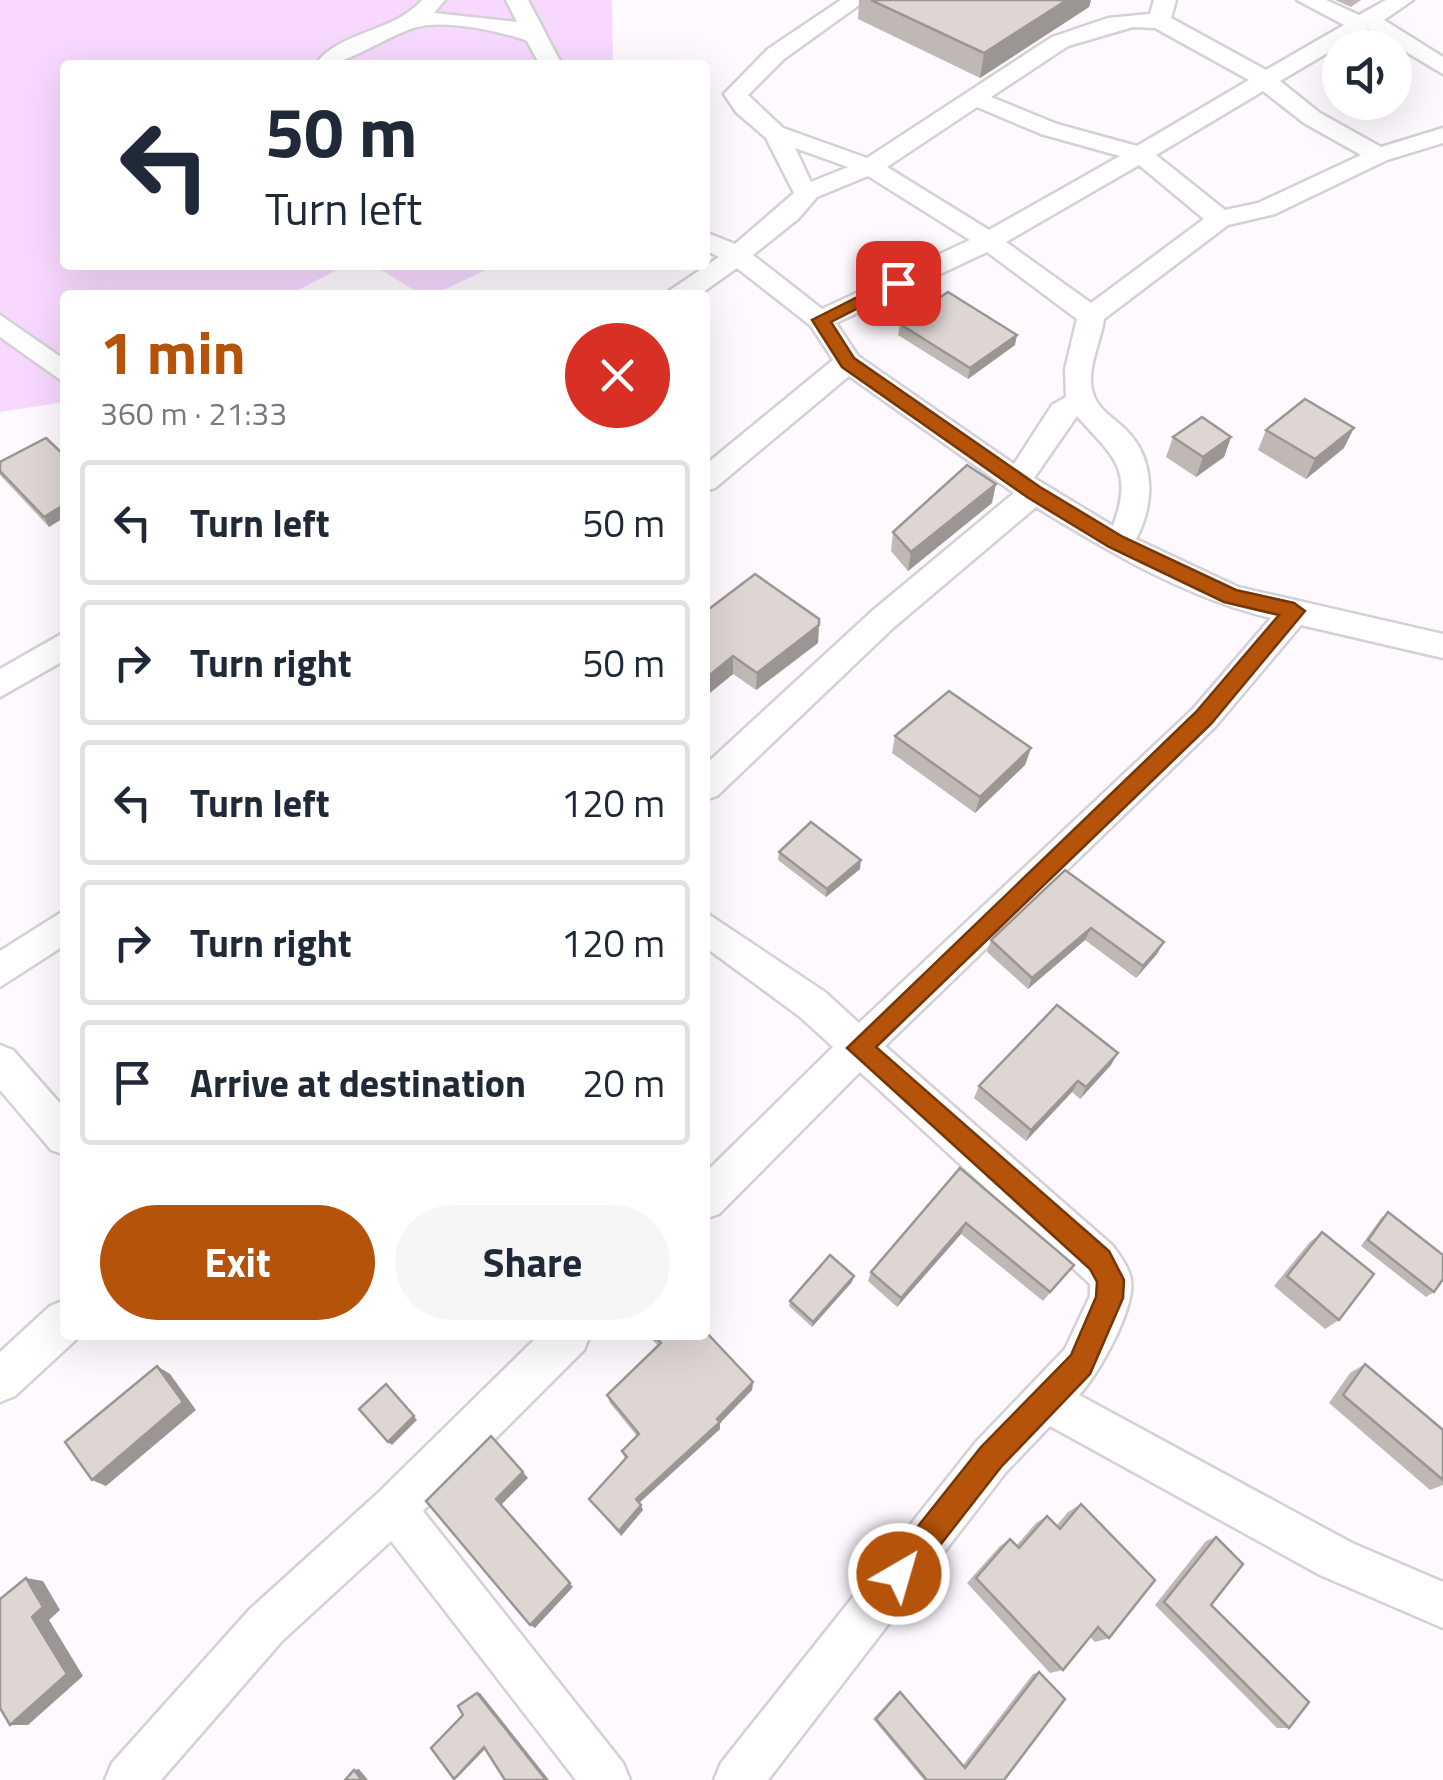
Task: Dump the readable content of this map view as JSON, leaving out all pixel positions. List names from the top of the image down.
{
  "page": {
    "turn": ["50 m", "Turn left"],
    "heading": ["1 min", "360 m · 21:33"],
    "list": [
      {
        "name": "Turn left",
        "value": "50 m"
      },
      {
        "name": "Turn right",
        "value": "50 m"
      },
      {
        "name": "Turn left",
        "value": "120 m"
      },
      {
        "name": "Turn right",
        "value": "120 m"
      },
      {
        "name": "Arrive at destination",
        "value": "20 m"
      }
    ],
    "buttons": ["Exit", "Share"]
  }
}
